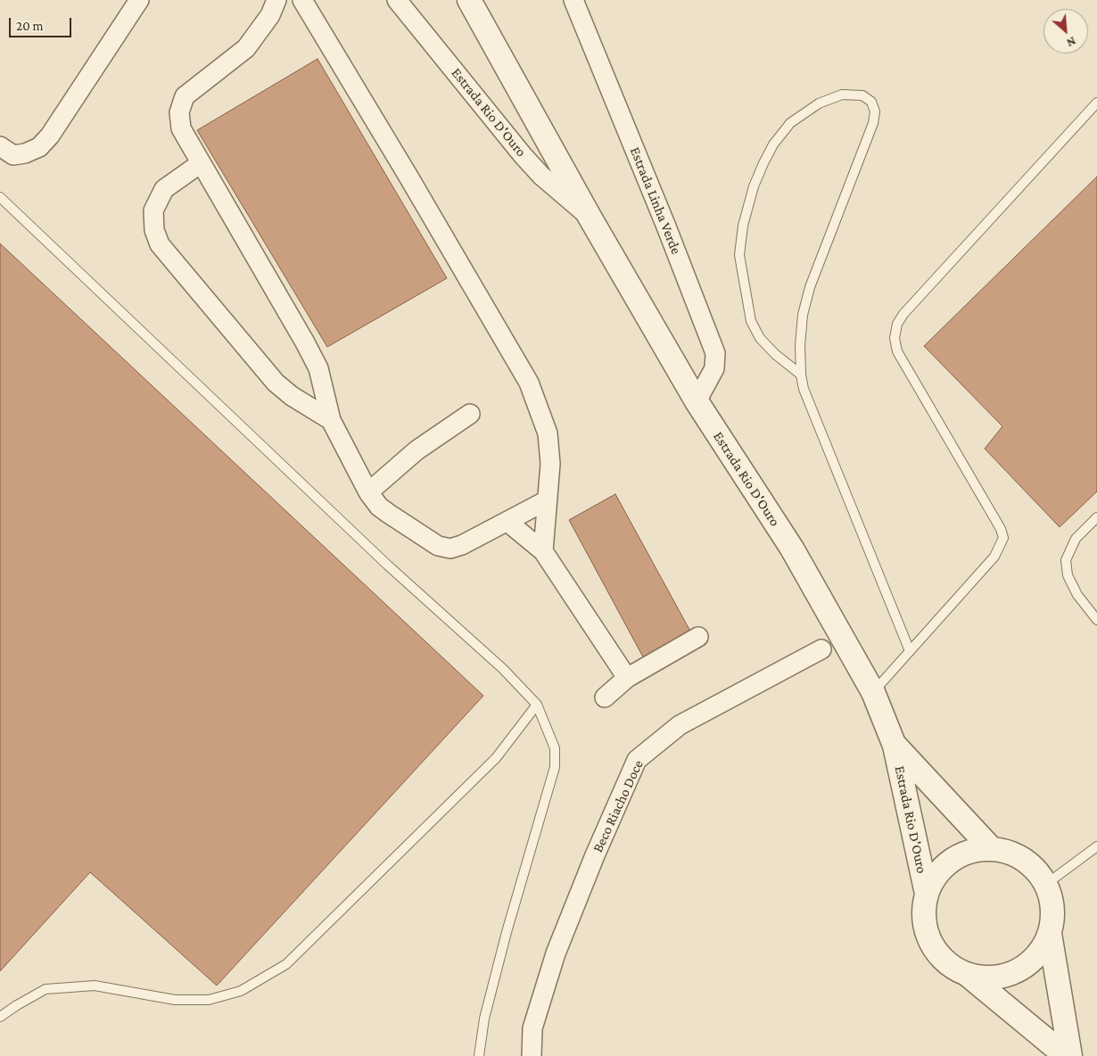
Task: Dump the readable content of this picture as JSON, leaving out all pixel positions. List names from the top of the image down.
{
  "streets": {
    "street": ["Estrada Rio D'Ouro", "Estrada Linha Verde", "Beco Riacho Doce"]
  },
  "crossings": [
    ["Estrada Rio D'Ouro", "Estrada Linha Verde"]
  ],
  "scale_bar": "20 m",
  "north": "bottom right"
}
